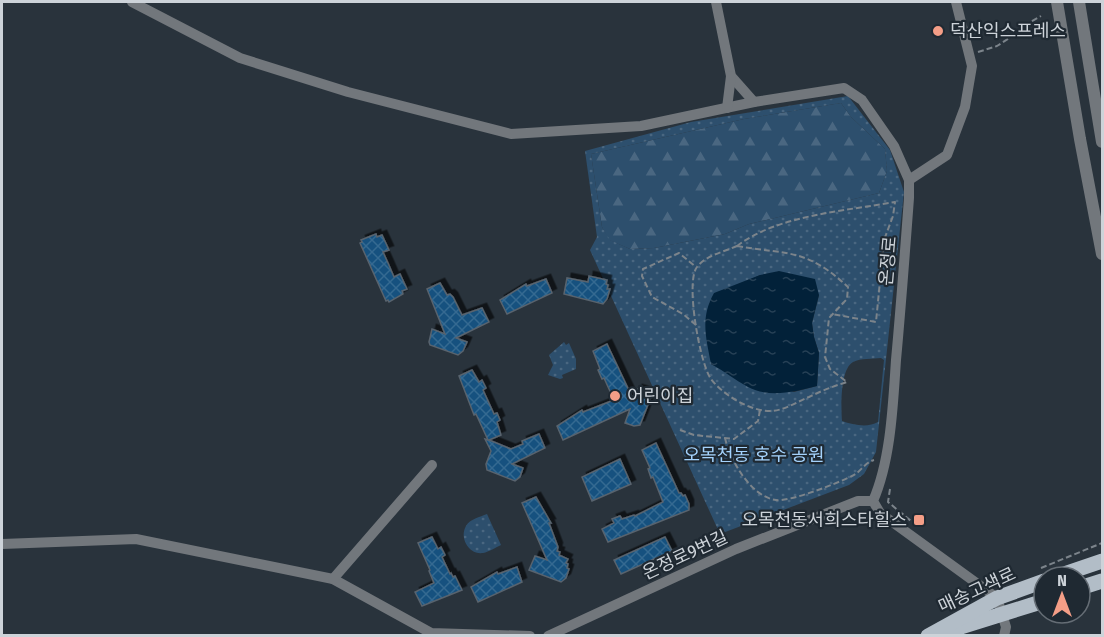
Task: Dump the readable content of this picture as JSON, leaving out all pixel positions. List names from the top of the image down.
{
  "streets": {
    "main road": ["매송고색로"],
    "street": ["온정로", "온정로9번길"]
  },
  "crossings": [
    ["온정로", "온정로9번길"]
  ],
  "parks": ["오목천동 호수 공원"],
  "places": {
    "other": ["덕산익스프레스", "어린이집"],
    "transit": ["오목천동서희스타힐스"]
  },
  "north": "top"
}
